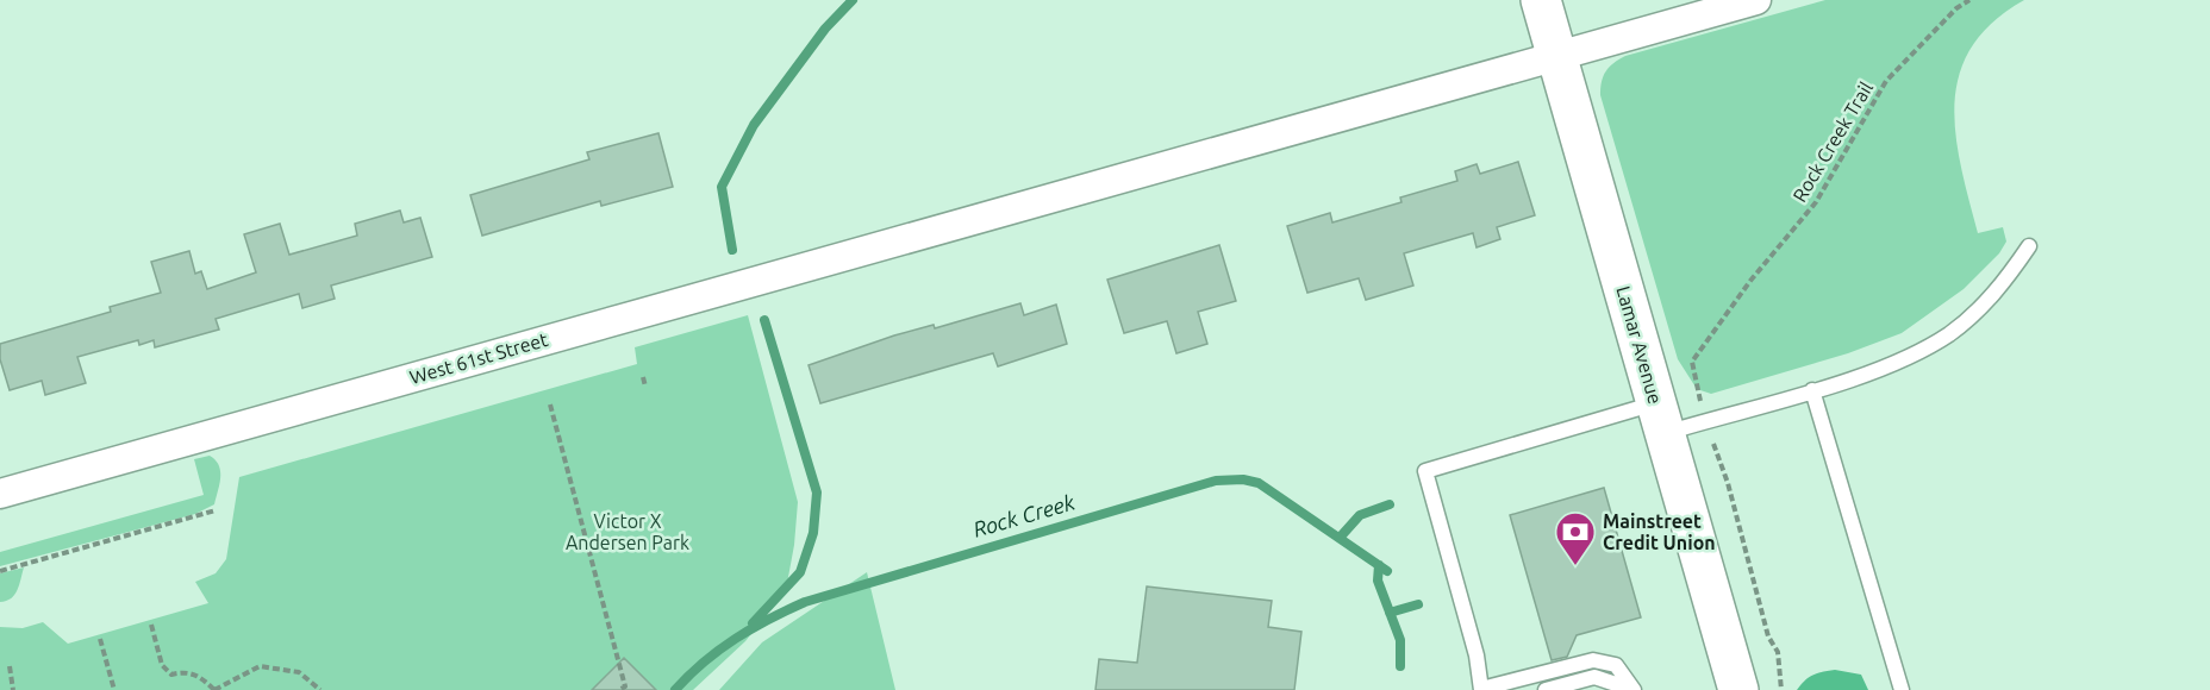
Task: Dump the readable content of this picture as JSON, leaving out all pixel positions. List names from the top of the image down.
{
  "streets": {
    "street": ["Lamar Avenue", "West 61st Street"],
    "path": ["Rock Creek Trail"]
  },
  "crossings": [
    ["Lamar Avenue", "West 61st Street"]
  ],
  "water": ["Rock Creek"],
  "parks": ["Victor X Andersen Park"],
  "places": {
    "bank": ["Mainstreet Credit Union"]
  }
}
